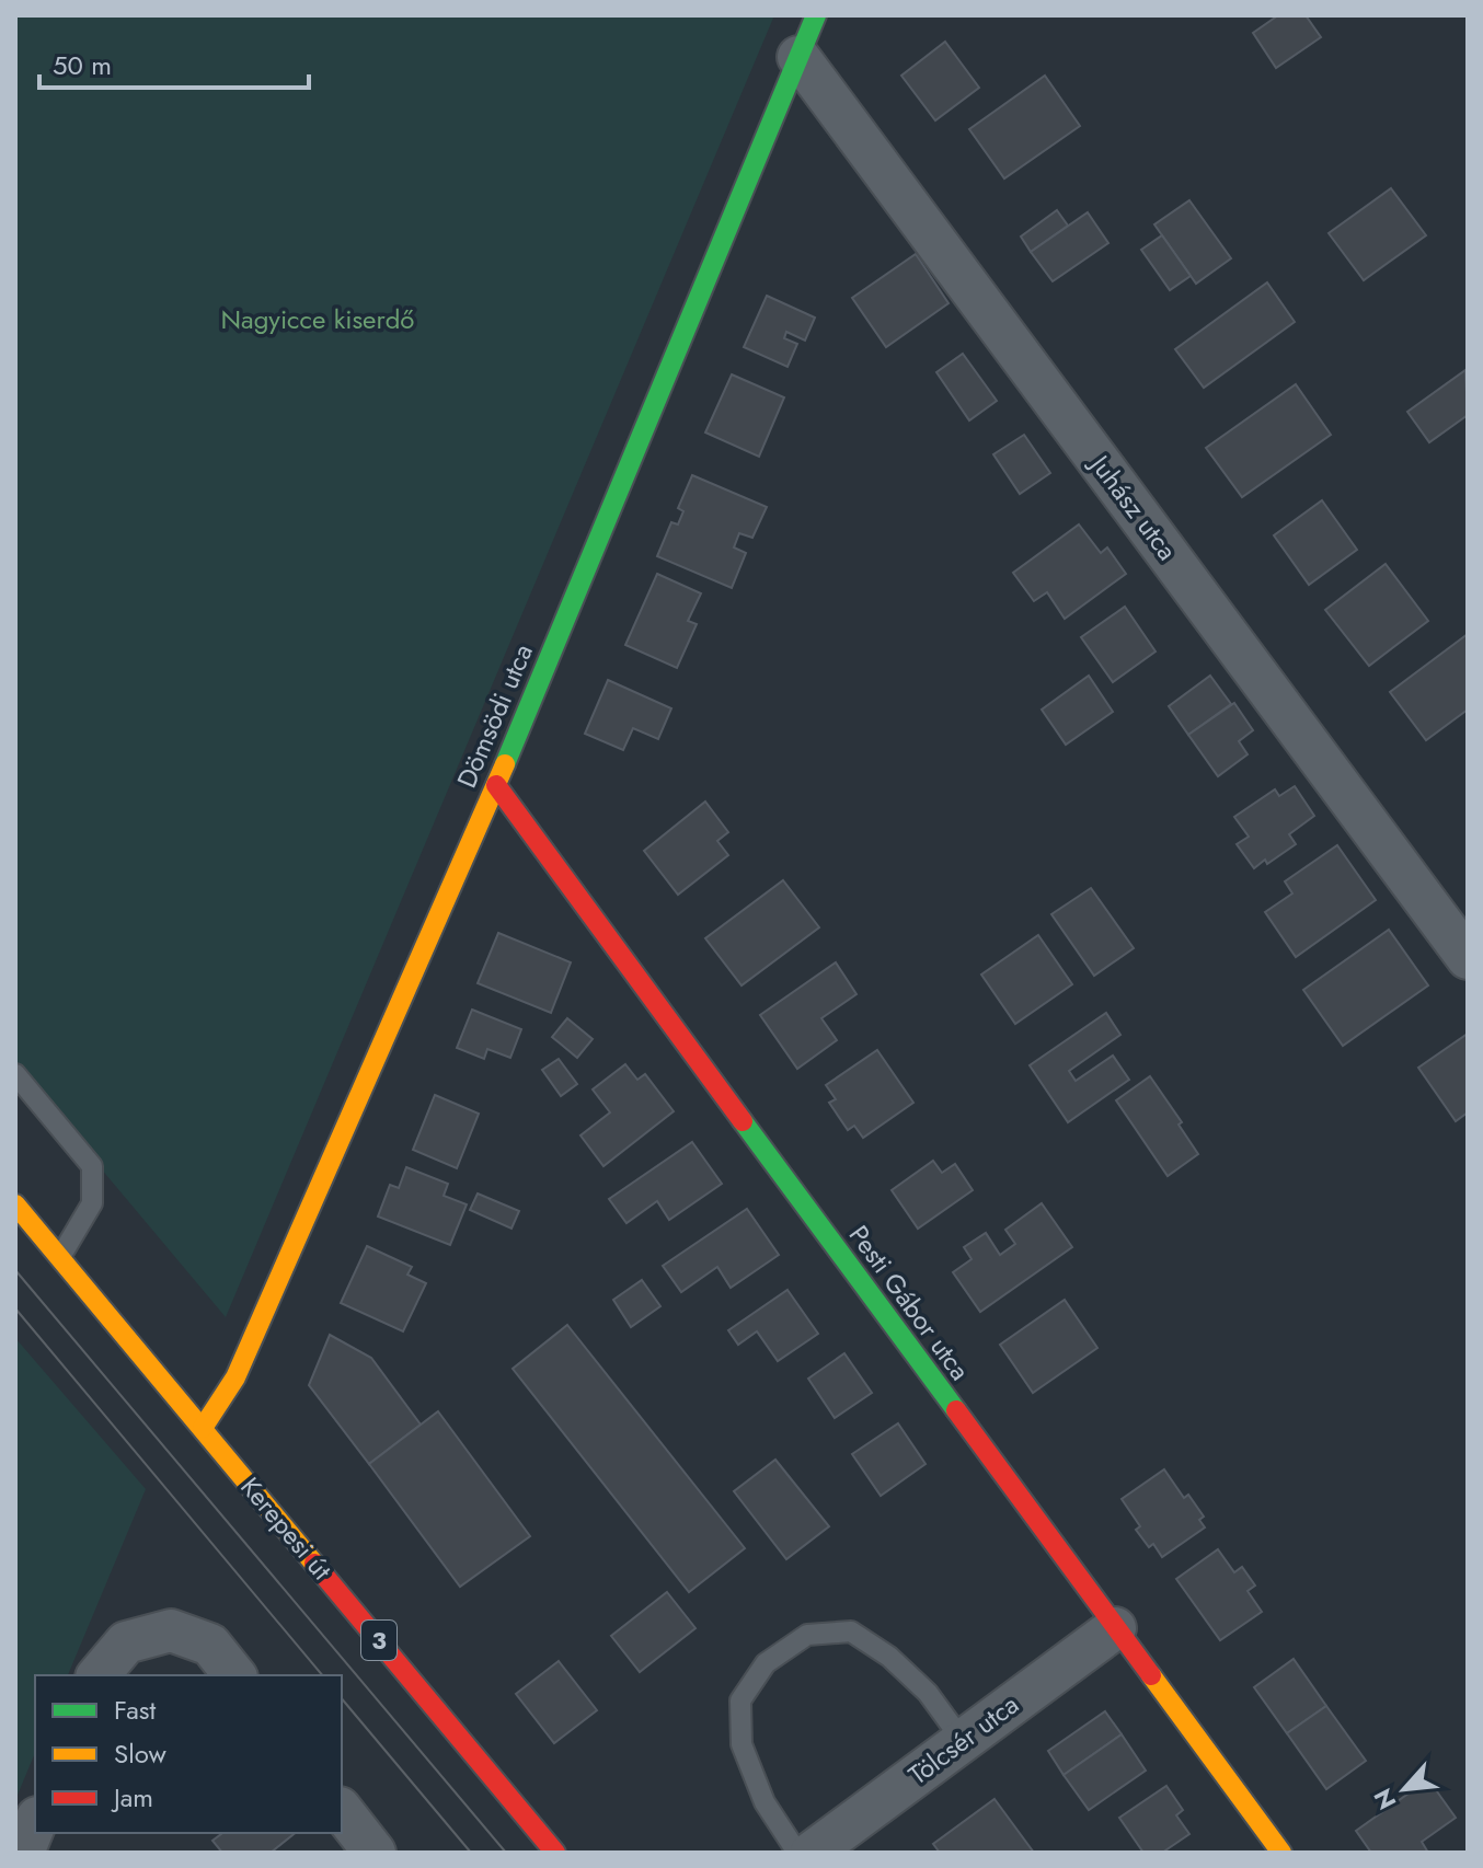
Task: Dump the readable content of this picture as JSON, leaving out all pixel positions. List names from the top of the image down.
{
  "streets": {
    "street": [
      "Juhász utca",
      "Dömsödi utca",
      "Pesti Gábor utca",
      "Kerepesi út",
      "3",
      "Tölcsér utca"
    ]
  },
  "crossings": [
    ["Juhász utca", "Dömsödi utca"],
    ["Dömsödi utca", "Pesti Gábor utca"],
    ["Dömsödi utca", "Kerepesi út"],
    ["Pesti Gábor utca", "Tölcsér utca"]
  ],
  "parks": ["Nagyicce kiserdő"],
  "legend": ["Fast", "Slow", "Jam"],
  "scale_bar": "50 m",
  "north": "bottom left"
}
